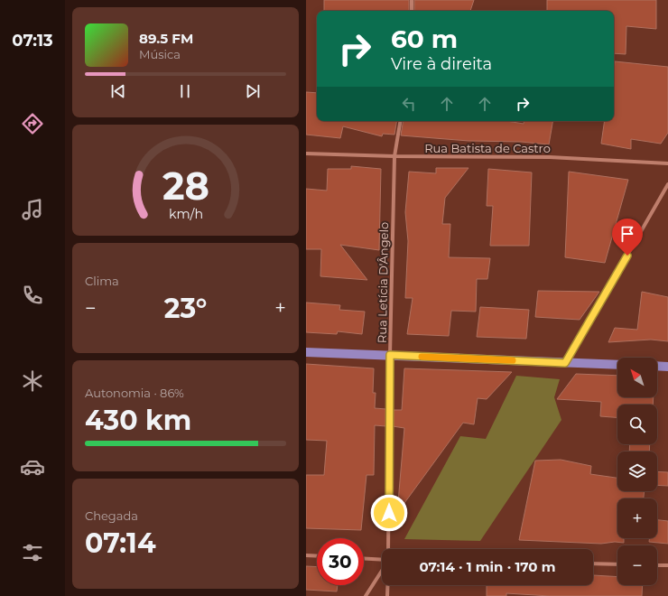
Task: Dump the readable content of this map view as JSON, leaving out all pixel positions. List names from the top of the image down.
{
  "streets": {
    "street": ["Rua Batista de Castro", "Rua Letícia D'Ângelo"]
  },
  "crossings": [
    ["Rua Batista de Castro", "Rua Letícia D'Ângelo"]
  ],
  "north": "top left",
  "page": {
    "tabs": "07:13",
    "turn": ["60 m", "Vire à direita"],
    "song": ["89.5 FM", "Música"],
    "tile": [
      "Clima",
      ["Autonomia · 86%", "430 km"],
      ["Chegada", "07:14"]
    ],
    "heat": ["−", "23°", "+"],
    "map_buttons": ["+", "−"],
    "limit": "30",
    "trip": "07:14 · 1 min · 170 m",
    "gauge": ["28", "km/h"]
  }
}
